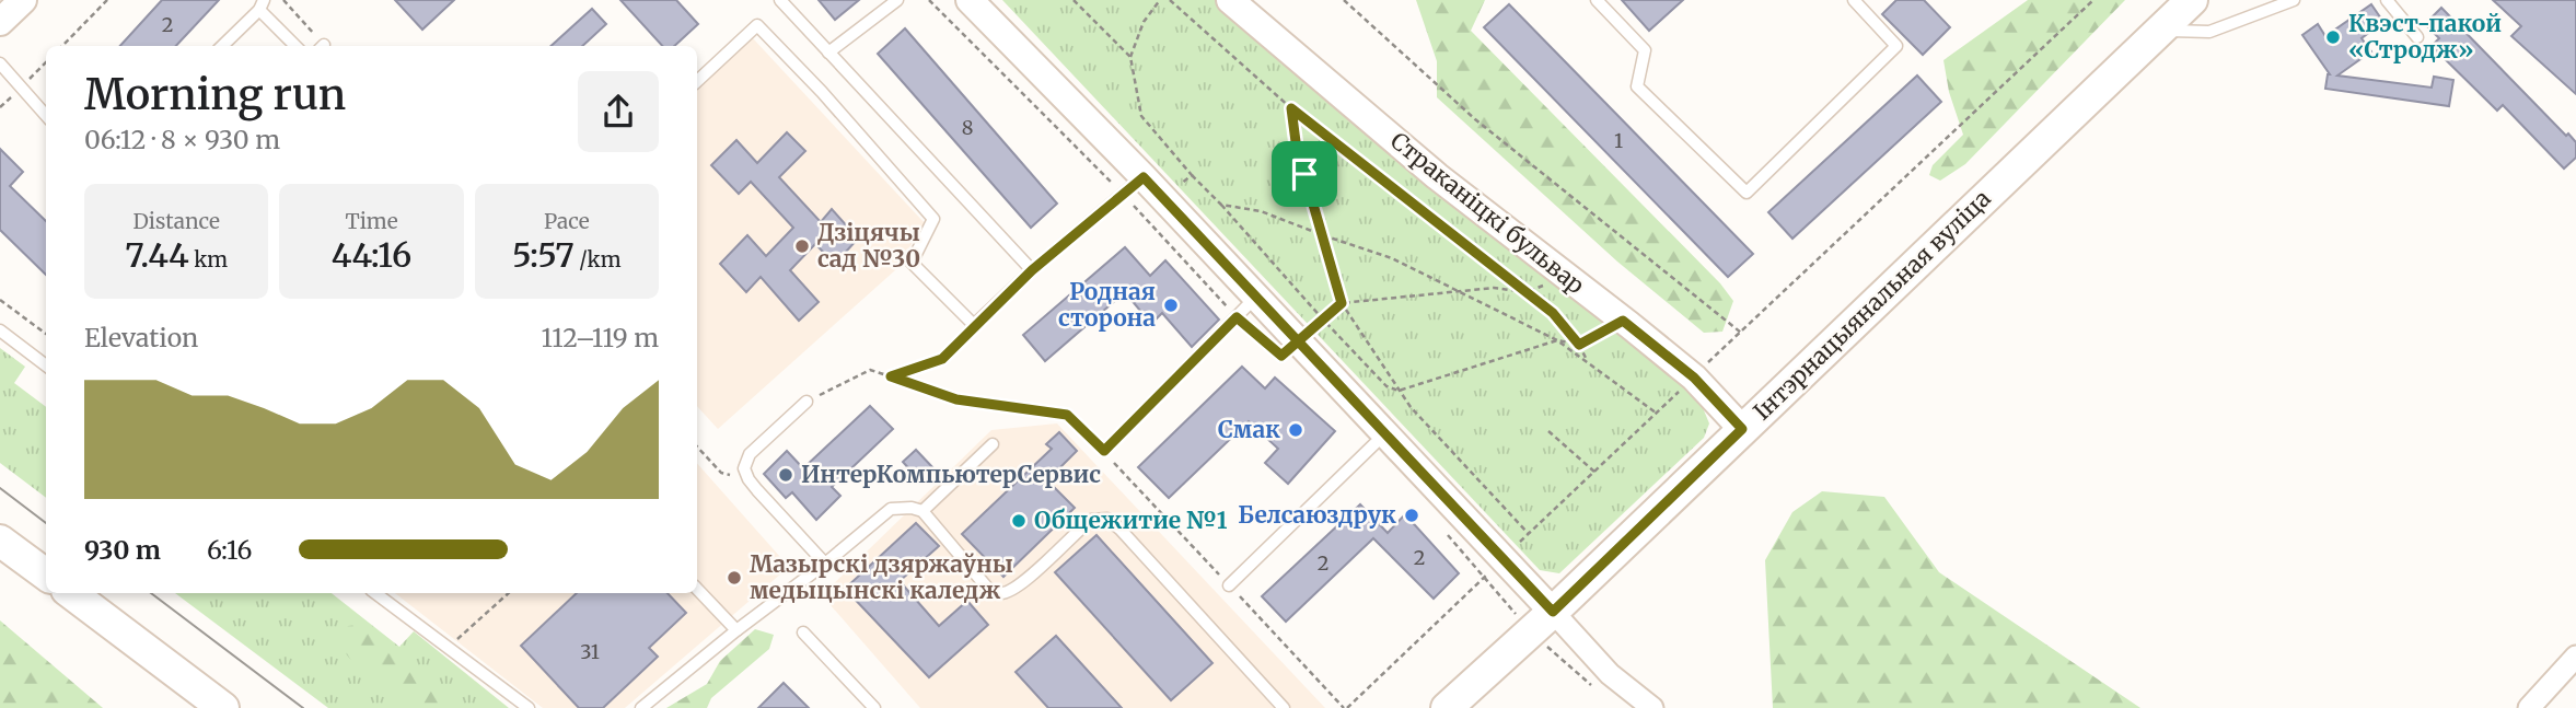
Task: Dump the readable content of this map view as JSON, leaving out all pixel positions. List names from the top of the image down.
{
  "streets": {
    "main road": ["Інтэрнацыянальная вуліца"],
    "street": ["Страканіцкі бульвар"]
  },
  "crossings": [
    ["Страканіцкі бульвар", "Інтэрнацыянальная вуліца"]
  ],
  "places": [
    "Квэст-пакой «Стродж»",
    "Дзіцячы сад №30",
    "Родная сторона",
    "Смак",
    "ИнтерКомпьютерСервис",
    "Белсаюздрук",
    "Общежитие №1",
    "Мазырскі дзяржаўны медыцынскі каледж"
  ],
  "house_numbers": [
    "2",
    "8",
    "1",
    "2",
    "2",
    "31"
  ],
  "page": {
    "heading": ["Morning run", "06:12 · 8 × 930 m"],
    "stats": [
      ["Distance", "7.44 km"],
      ["Time", "44:16"],
      ["Pace", "5:57 /km"]
    ],
    "chart": ["Elevation", "112–119 m"],
    "list": [
      {
        "name": "930 m",
        "note": "6:16"
      }
    ]
  }
}
